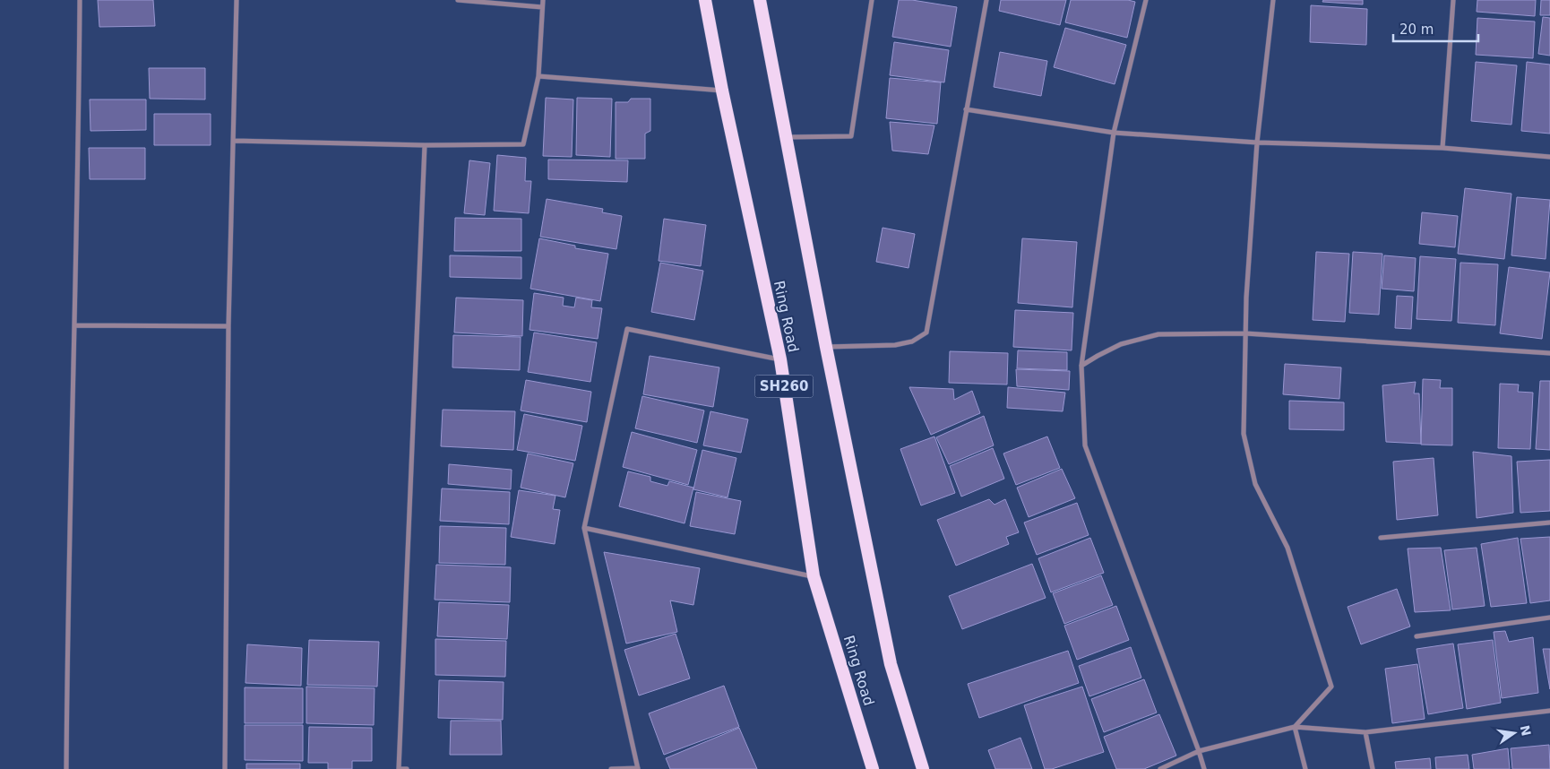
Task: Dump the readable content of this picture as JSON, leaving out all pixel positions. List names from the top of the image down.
{
  "streets": {
    "highway": ["Ring Road", "SH260"]
  },
  "scale_bar": "20 m",
  "north": "right"
}
